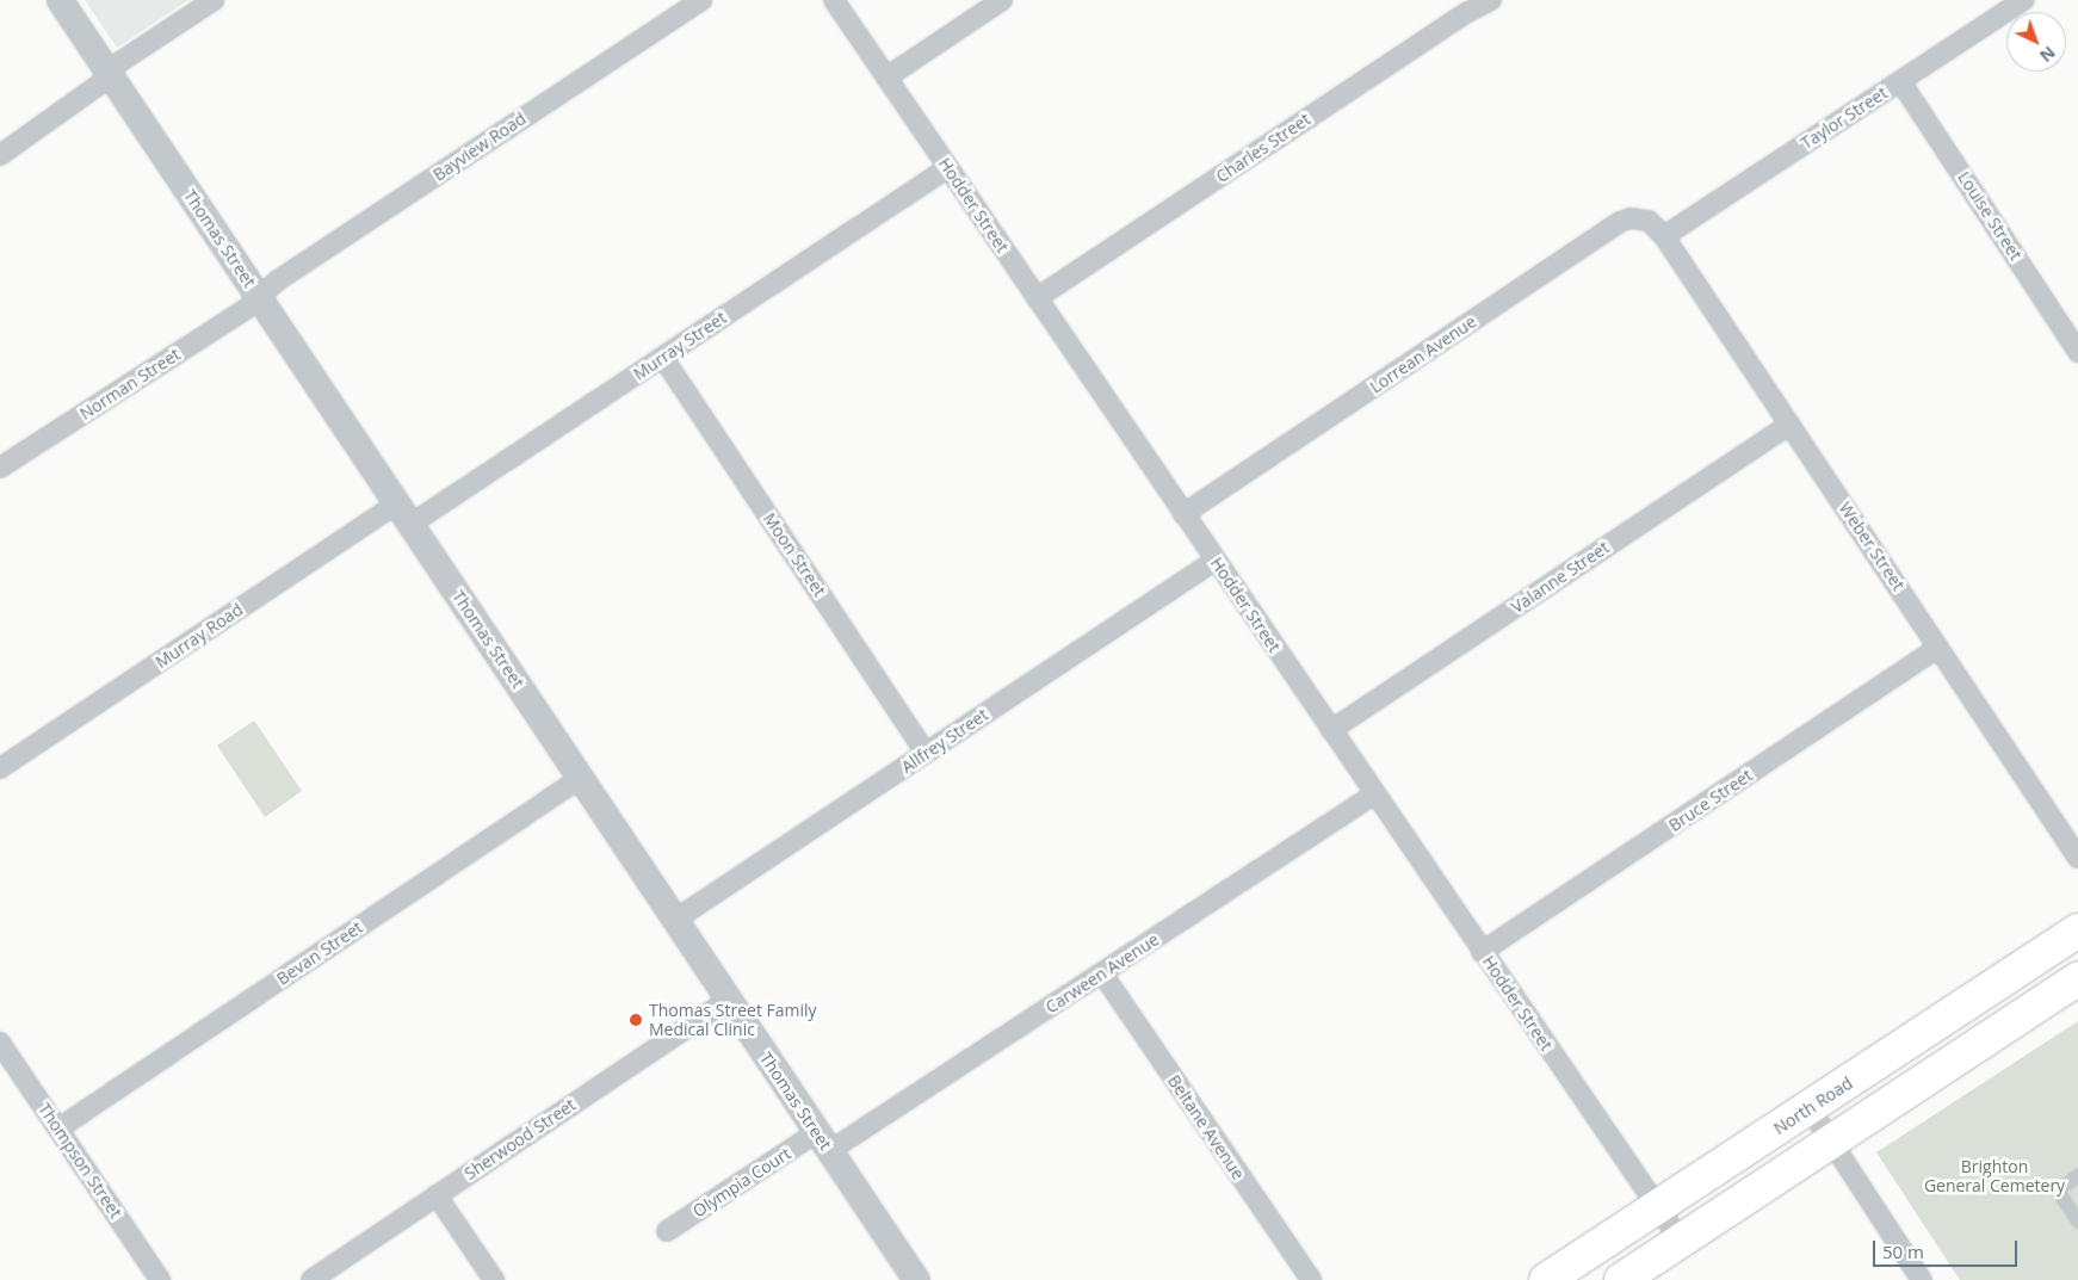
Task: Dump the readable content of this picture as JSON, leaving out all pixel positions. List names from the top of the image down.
{
  "streets": {
    "highway": ["North Road"],
    "street": [
      "Taylor Street",
      "Bayview Road",
      "Charles Street",
      "Hodder Street",
      "Louise Street",
      "Thomas Street",
      "Murray Street",
      "Lorrean Avenue",
      "Norman Street",
      "Weber Street",
      "Moon Street",
      "Valanne Street",
      "Murray Road",
      "Allfrey Street",
      "Bruce Street",
      "Bevan Street",
      "Carween Avenue",
      "Beltane Avenue",
      "Sherwood Street",
      "Thompson Street",
      "Olympia Court"
    ]
  },
  "crossings": [
    ["Taylor Street", "Louise Street"],
    ["Taylor Street", "Lorrean Avenue"],
    ["Taylor Street", "Weber Street"],
    ["Bayview Road", "Thomas Street"],
    ["Bayview Road", "Norman Street"],
    ["Charles Street", "Hodder Street"],
    ["Hodder Street", "Murray Street"],
    ["Hodder Street", "Lorrean Avenue"],
    ["Hodder Street", "Valanne Street"],
    ["Hodder Street", "Allfrey Street"],
    ["Hodder Street", "Bruce Street"],
    ["Hodder Street", "Carween Avenue"],
    ["Hodder Street", "North Road"],
    ["Thomas Street", "Murray Street"],
    ["Thomas Street", "Norman Street"],
    ["Thomas Street", "Murray Road"],
    ["Thomas Street", "Allfrey Street"],
    ["Thomas Street", "Bevan Street"],
    ["Thomas Street", "Carween Avenue"],
    ["Thomas Street", "Sherwood Street"],
    ["Thomas Street", "Olympia Court"],
    ["Murray Street", "Moon Street"],
    ["Murray Street", "Murray Road"],
    ["Lorrean Avenue", "Weber Street"],
    ["Weber Street", "Valanne Street"],
    ["Weber Street", "Bruce Street"],
    ["Moon Street", "Allfrey Street"],
    ["Bevan Street", "Thompson Street"],
    ["Carween Avenue", "Beltane Avenue"],
    ["Carween Avenue", "Olympia Court"]
  ],
  "parks": ["Brighton General Cemetery"],
  "places": ["Thomas Street Family Medical Clinic"],
  "scale_bar": "50 m",
  "north": "bottom right"
}
